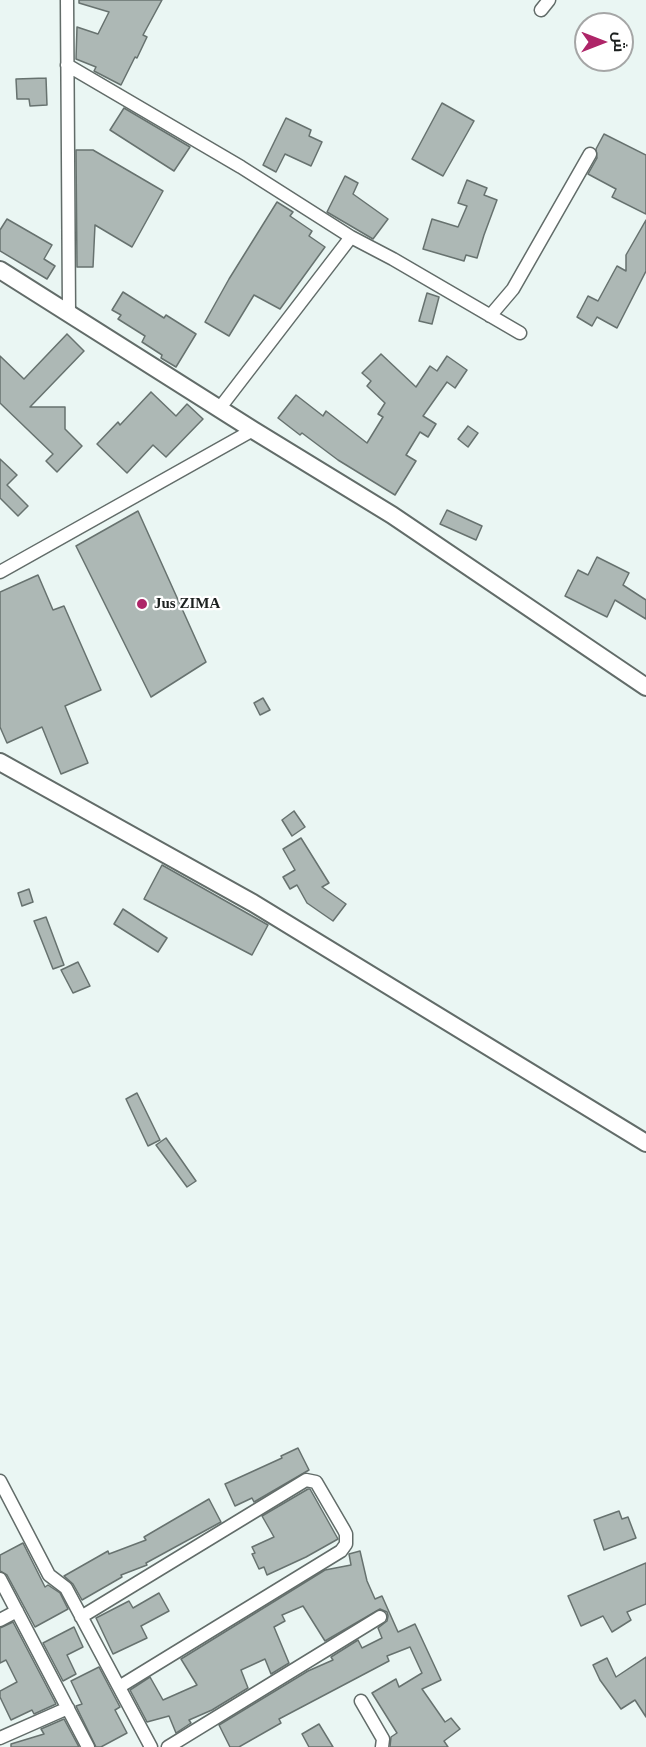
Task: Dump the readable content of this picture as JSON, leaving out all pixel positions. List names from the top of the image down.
{
  "places": ["Jus ZIMA"],
  "north": "right"
}
